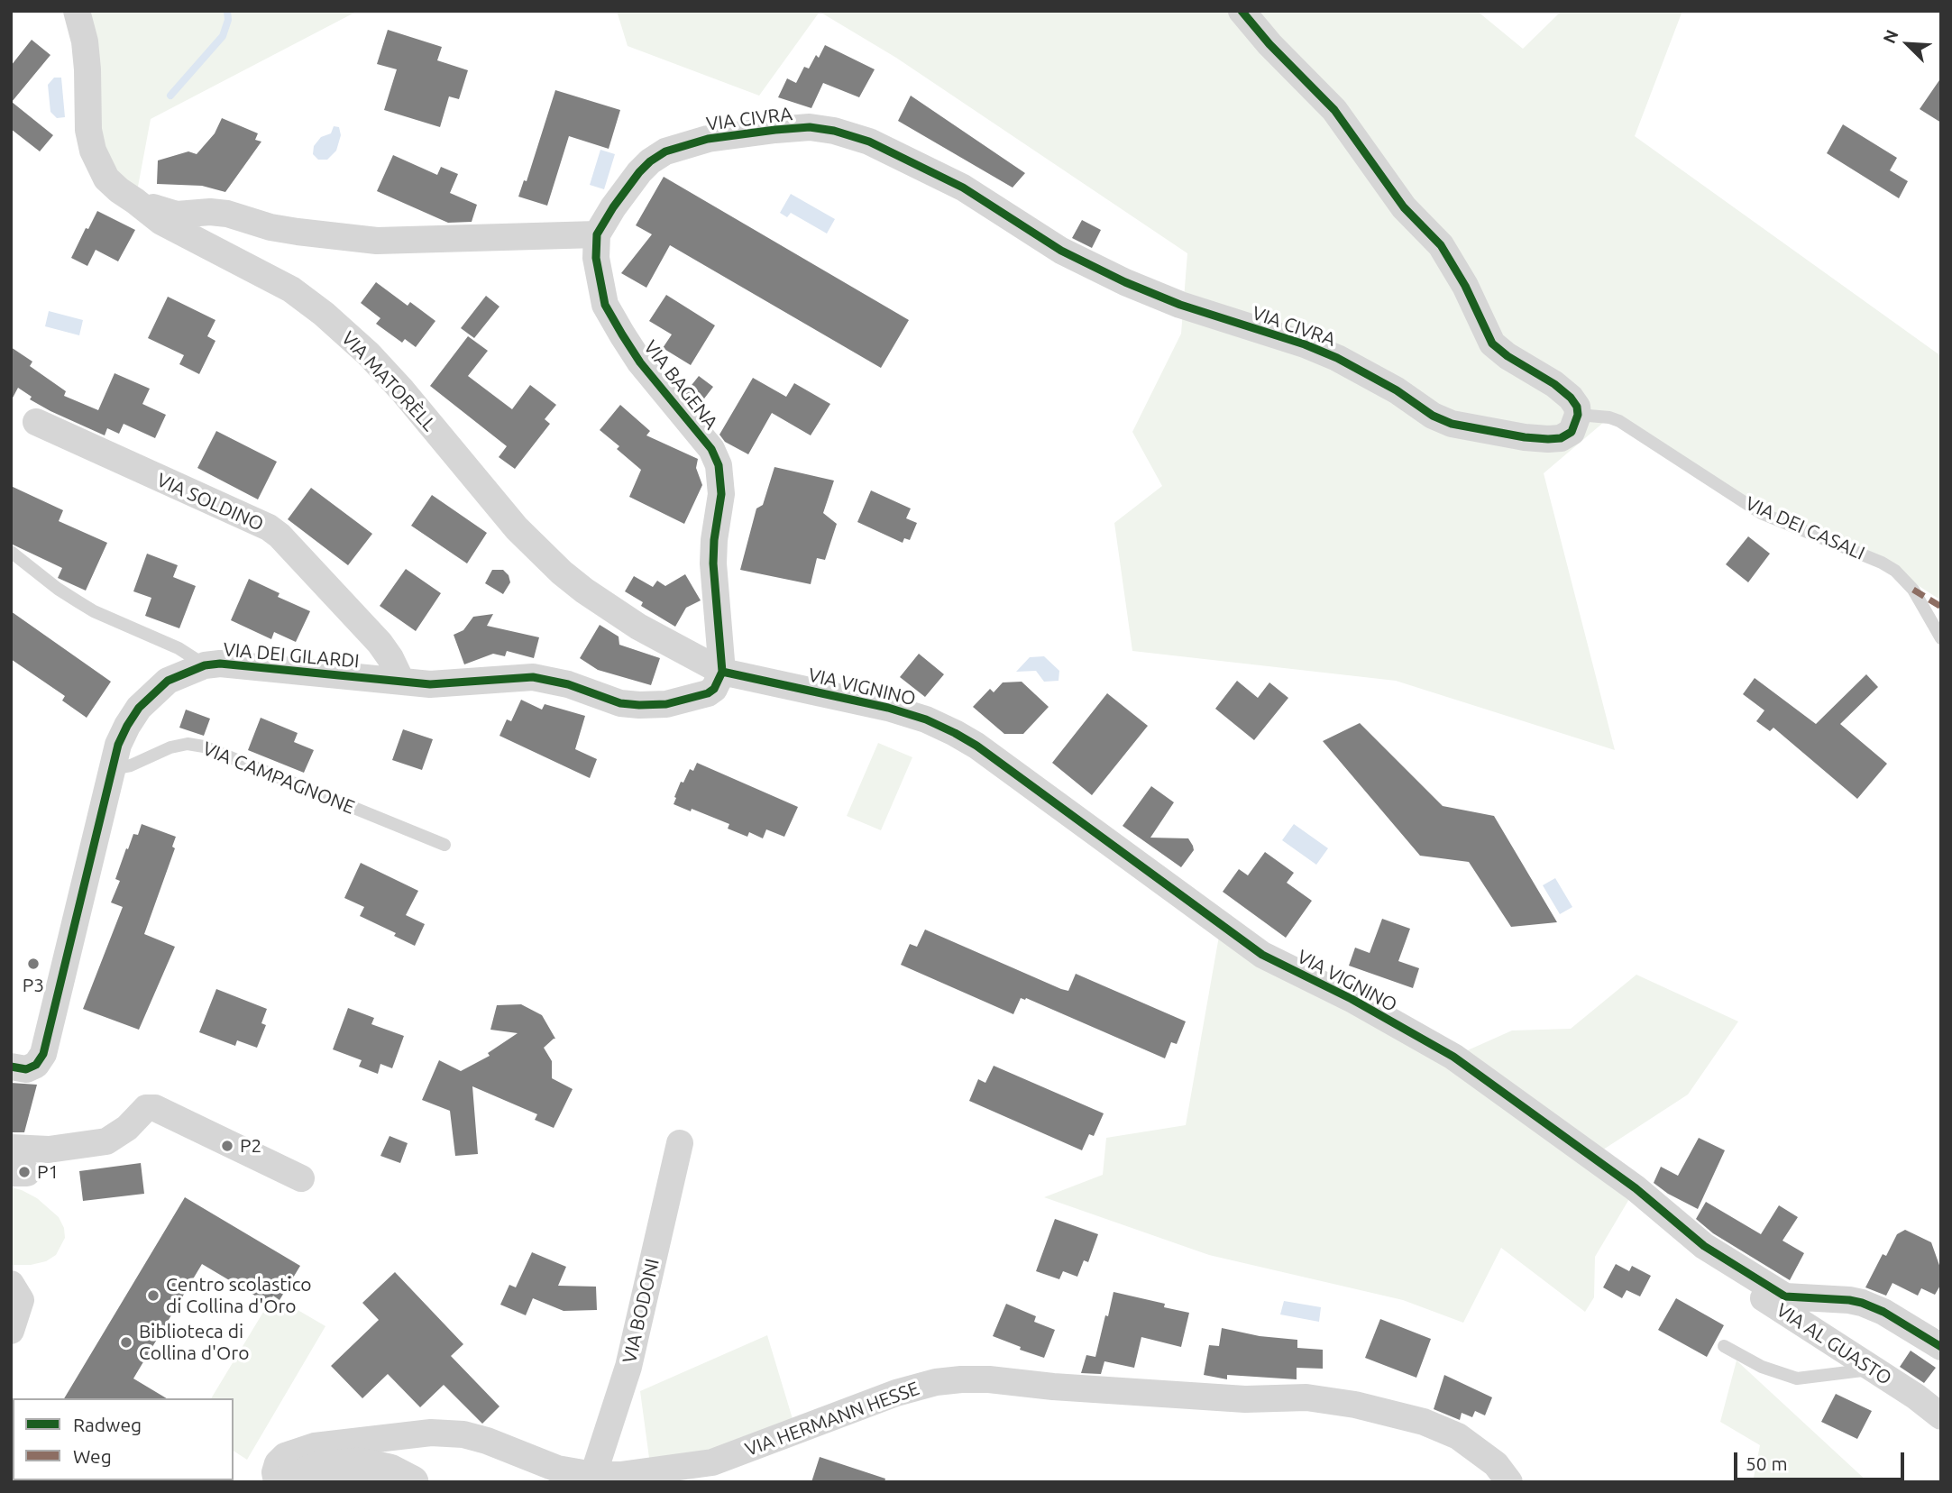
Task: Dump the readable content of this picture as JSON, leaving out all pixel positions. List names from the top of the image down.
{
  "streets": {
    "street": [
      "VIA CIVRA",
      "VIA MATORÈLL",
      "VIA BAGENA",
      "VIA SOLDINO",
      "VIA DEI GILARDI",
      "VIA VIGNINO",
      "VIA BODONI",
      "VIA AL GUASTO",
      "VIA HERMANN HESSE"
    ],
    "lane": ["VIA DEI CASALI", "VIA CAMPAGNONE"]
  },
  "crossings": [
    ["VIA CIVRA", "VIA BAGENA"],
    ["VIA CIVRA", "VIA DEI CASALI"],
    ["VIA MATORÈLL", "VIA BAGENA"],
    ["VIA MATORÈLL", "VIA DEI GILARDI"],
    ["VIA MATORÈLL", "VIA VIGNINO"],
    ["VIA BAGENA", "VIA DEI GILARDI"],
    ["VIA BAGENA", "VIA VIGNINO"],
    ["VIA SOLDINO", "VIA DEI GILARDI"],
    ["VIA DEI GILARDI", "VIA VIGNINO"],
    ["VIA DEI GILARDI", "VIA CAMPAGNONE"],
    ["VIA VIGNINO", "VIA AL GUASTO"],
    ["VIA BODONI", "VIA HERMANN HESSE"]
  ],
  "places": [
    "P3",
    "P2",
    "P1",
    "Centro scolastico di Collina d'Oro",
    "Biblioteca di Collina d'Oro"
  ],
  "legend": ["Radweg", "Weg"],
  "scale_bar": "50 m",
  "north": "top left"
}
